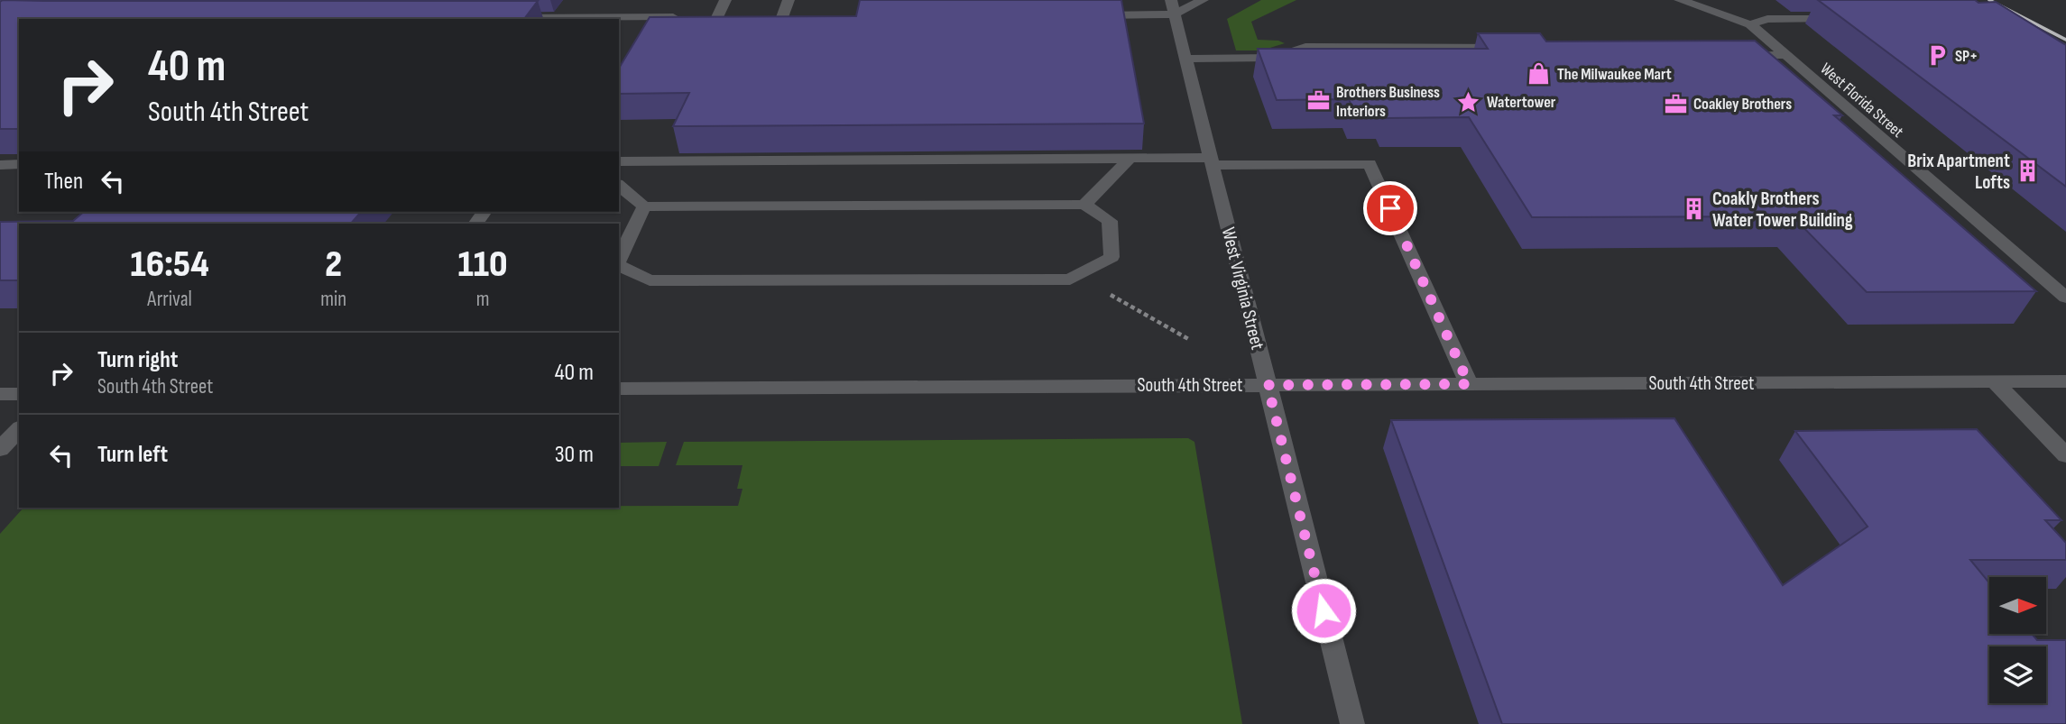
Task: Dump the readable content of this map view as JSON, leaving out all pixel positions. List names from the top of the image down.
{
  "streets": {
    "street": ["West Florida Street", "West Virginia Street", "South 4th Street"]
  },
  "crossings": [
    ["West Virginia Street", "South 4th Street"]
  ],
  "places": {
    "parking": ["SP+"],
    "shop": ["The Milwaukee Mart"],
    "office": ["Brothers Business Interiors", "Coakley Brothers"],
    "place": ["Watertower"],
    "building": ["Brix Apartment Lofts", "Coakly Brothers Water Tower Building"]
  },
  "north": "right",
  "page": {
    "turn": ["40 m", "South 4th Street"],
    "then": "Then",
    "eta": [
      "16:54",
      "Arrival",
      "2",
      "min",
      "110",
      "m"
    ],
    "list": [
      {
        "name": "Turn right",
        "note": "South 4th Street",
        "value": "40 m"
      },
      {
        "name": "Turn left",
        "value": "30 m"
      }
    ]
  }
}
